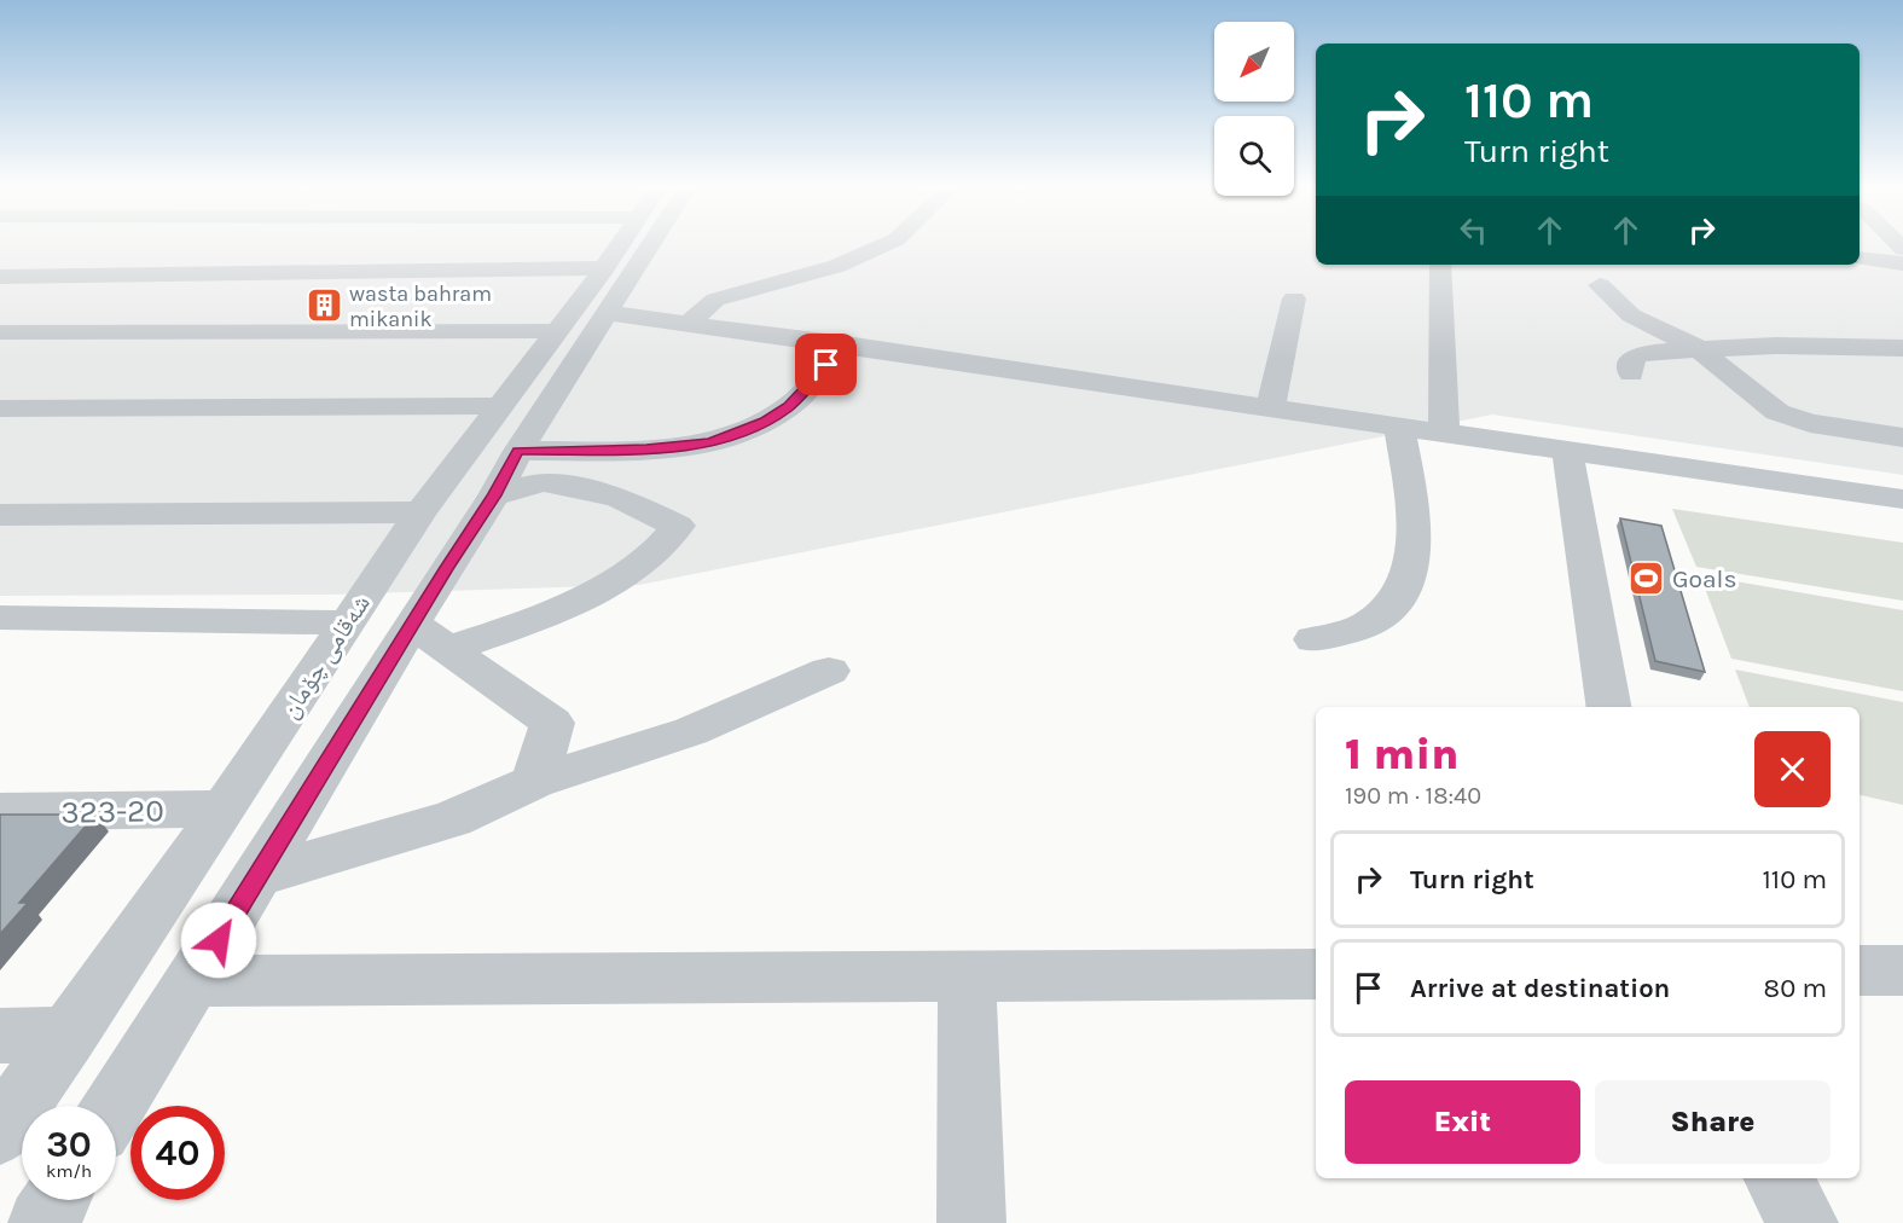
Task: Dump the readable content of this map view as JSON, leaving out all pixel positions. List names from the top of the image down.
{
  "streets": {
    "street": ["شەقامی چۆمان", "323-20"]
  },
  "crossings": [
    ["شەقامی چۆمان", "323-20"]
  ],
  "places": {
    "building": ["wasta bahram mikanik"],
    "sports": ["Goals"]
  },
  "north": "bottom left",
  "page": {
    "turn": ["110 m", "Turn right"],
    "heading": ["1 min", "190 m · 18:40"],
    "list": [
      {
        "name": "Turn right",
        "value": "110 m"
      },
      {
        "name": "Arrive at destination",
        "value": "80 m"
      }
    ],
    "buttons": ["Exit", "Share"],
    "speed": "30 km/h",
    "limit": "40"
  }
}
